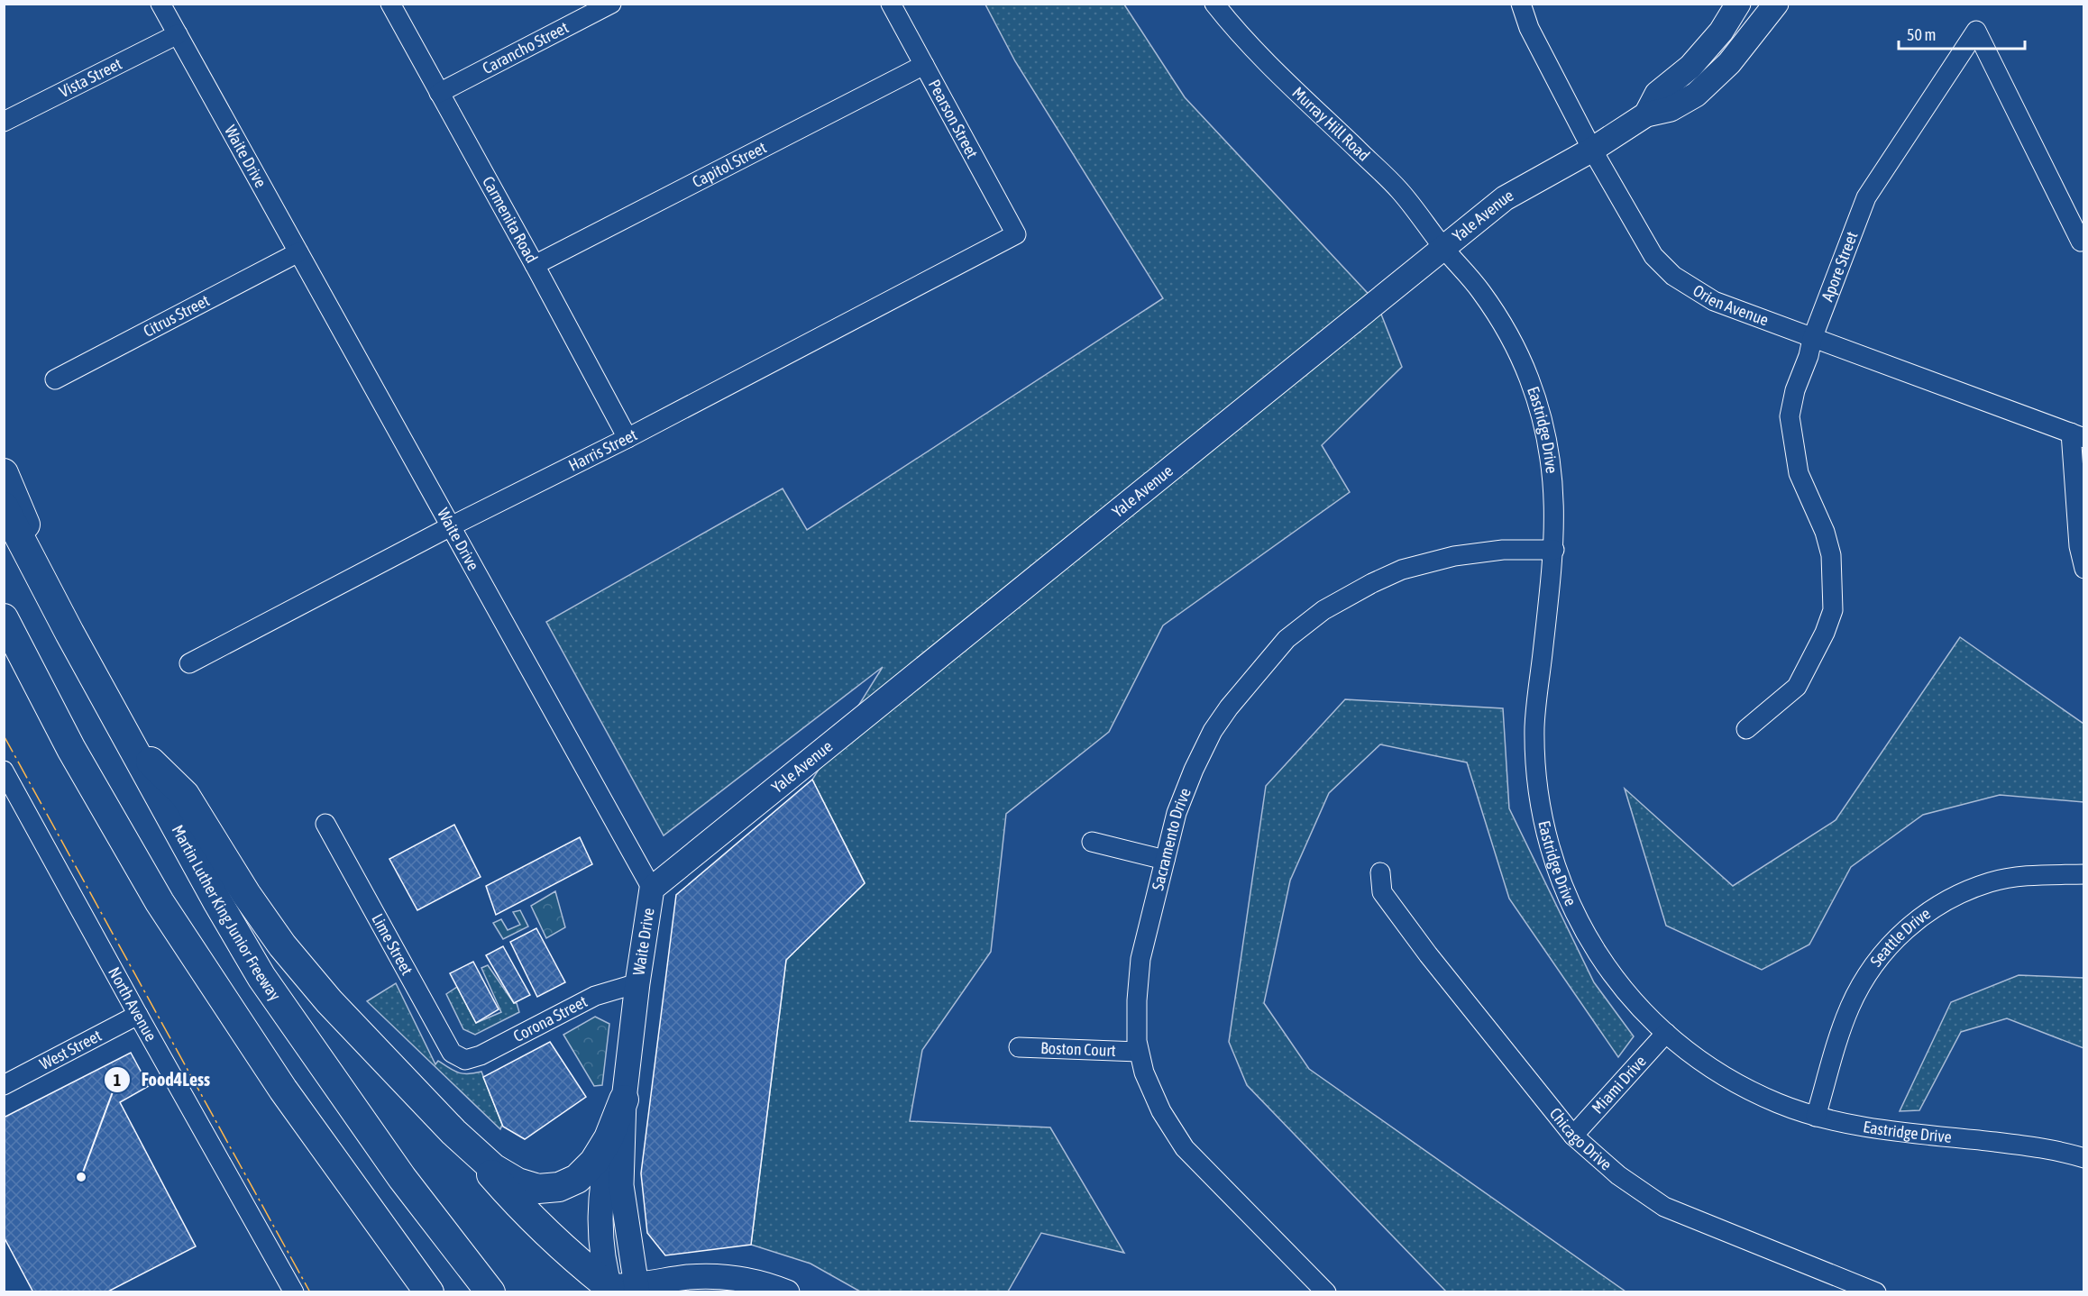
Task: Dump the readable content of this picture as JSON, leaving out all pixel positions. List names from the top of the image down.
{
  "streets": {
    "highway": ["Martin Luther King Junior Freeway"],
    "main road": ["Waite Drive", "Yale Avenue"],
    "street": [
      "Carancho Street",
      "Vista Street",
      "Pearson Street",
      "Murray Hill Road",
      "Capitol Street",
      "Carmenita Road",
      "Apore Street",
      "Orien Avenue",
      "Citrus Street",
      "Eastridge Drive",
      "Harris Street",
      "Sacramento Drive",
      "Seattle Drive",
      "Lime Street",
      "North Avenue",
      "Corona Street",
      "Boston Court",
      "West Street",
      "Miami Drive",
      "Chicago Drive"
    ]
  },
  "crossings": [
    ["Carancho Street", "Carmenita Road"],
    ["Vista Street", "Waite Drive"],
    ["Pearson Street", "Capitol Street"],
    ["Pearson Street", "Harris Street"],
    ["Murray Hill Road", "Yale Avenue"],
    ["Murray Hill Road", "Eastridge Drive"],
    ["Waite Drive", "Yale Avenue"],
    ["Waite Drive", "Citrus Street"],
    ["Waite Drive", "Harris Street"],
    ["Waite Drive", "Corona Street"],
    ["Capitol Street", "Carmenita Road"],
    ["Yale Avenue", "Orien Avenue"],
    ["Yale Avenue", "Eastridge Drive"],
    ["Carmenita Road", "Harris Street"],
    ["Apore Street", "Orien Avenue"],
    ["Eastridge Drive", "Sacramento Drive"],
    ["Eastridge Drive", "Seattle Drive"],
    ["Eastridge Drive", "Miami Drive"],
    ["Sacramento Drive", "Boston Court"],
    ["Lime Street", "Corona Street"],
    ["North Avenue", "West Street"],
    ["Miami Drive", "Chicago Drive"]
  ],
  "places": ["Food4Less"],
  "scale_bar": "50 m"
}
